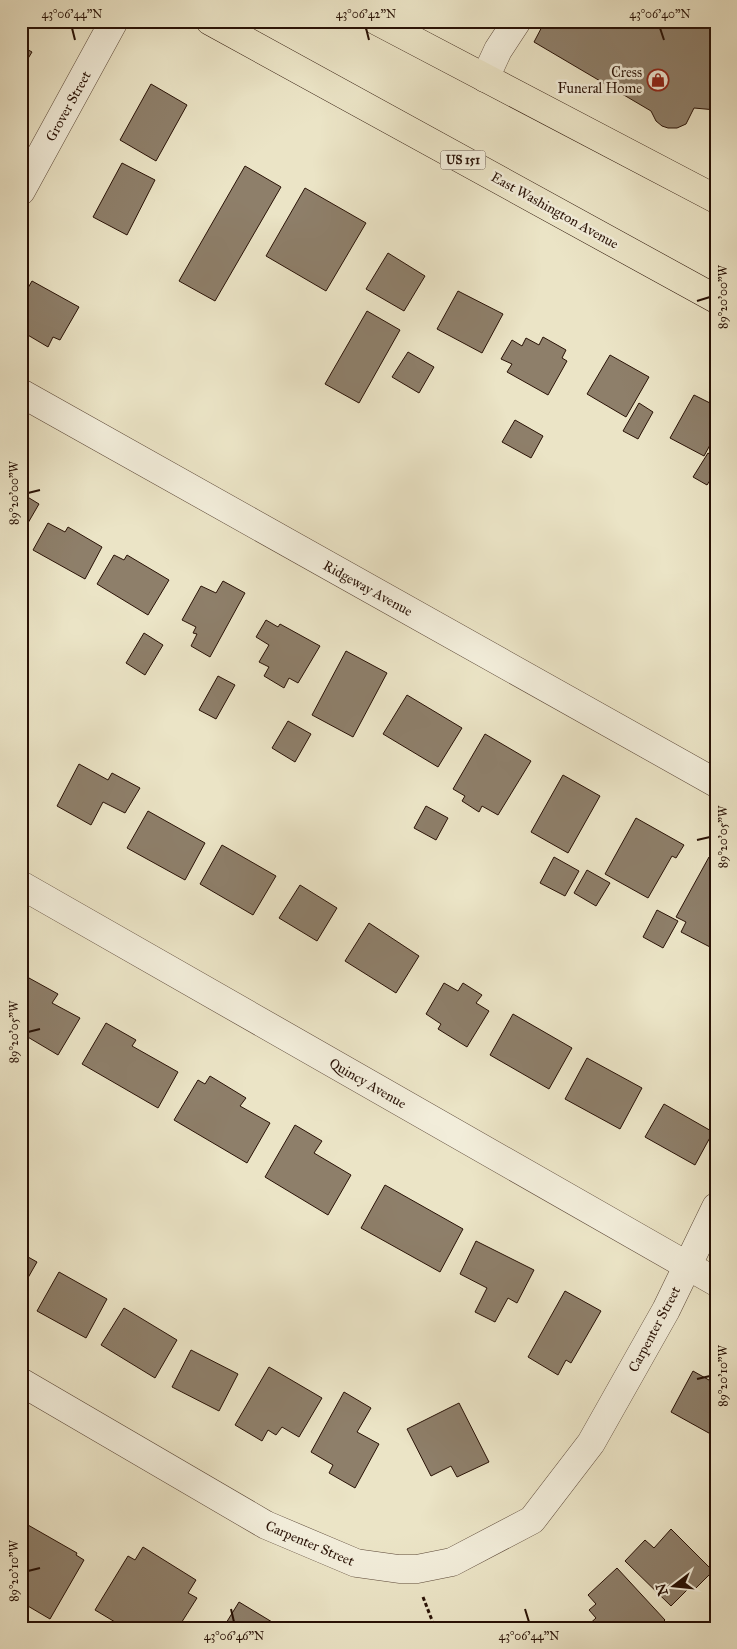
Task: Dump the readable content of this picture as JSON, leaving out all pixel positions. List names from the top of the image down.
{
  "streets": {
    "main road": ["US 151", "East Washington Avenue"],
    "street": [
      "Grover Street",
      "Ridgeway Avenue",
      "Quincy Avenue",
      "Carpenter Street"
    ]
  },
  "crossings": [
    ["Quincy Avenue", "Carpenter Street"]
  ],
  "places": {
    "shop": ["Cress Funeral Home"]
  },
  "north": "left",
  "coordinates": [
    "43°06'44\"N",
    "43°06'42\"N",
    "43°06'40\"N",
    "89°20'00\"W",
    "89°20'05\"W",
    "89°20'10\"W",
    "43°06'46\"N"
  ]
}
